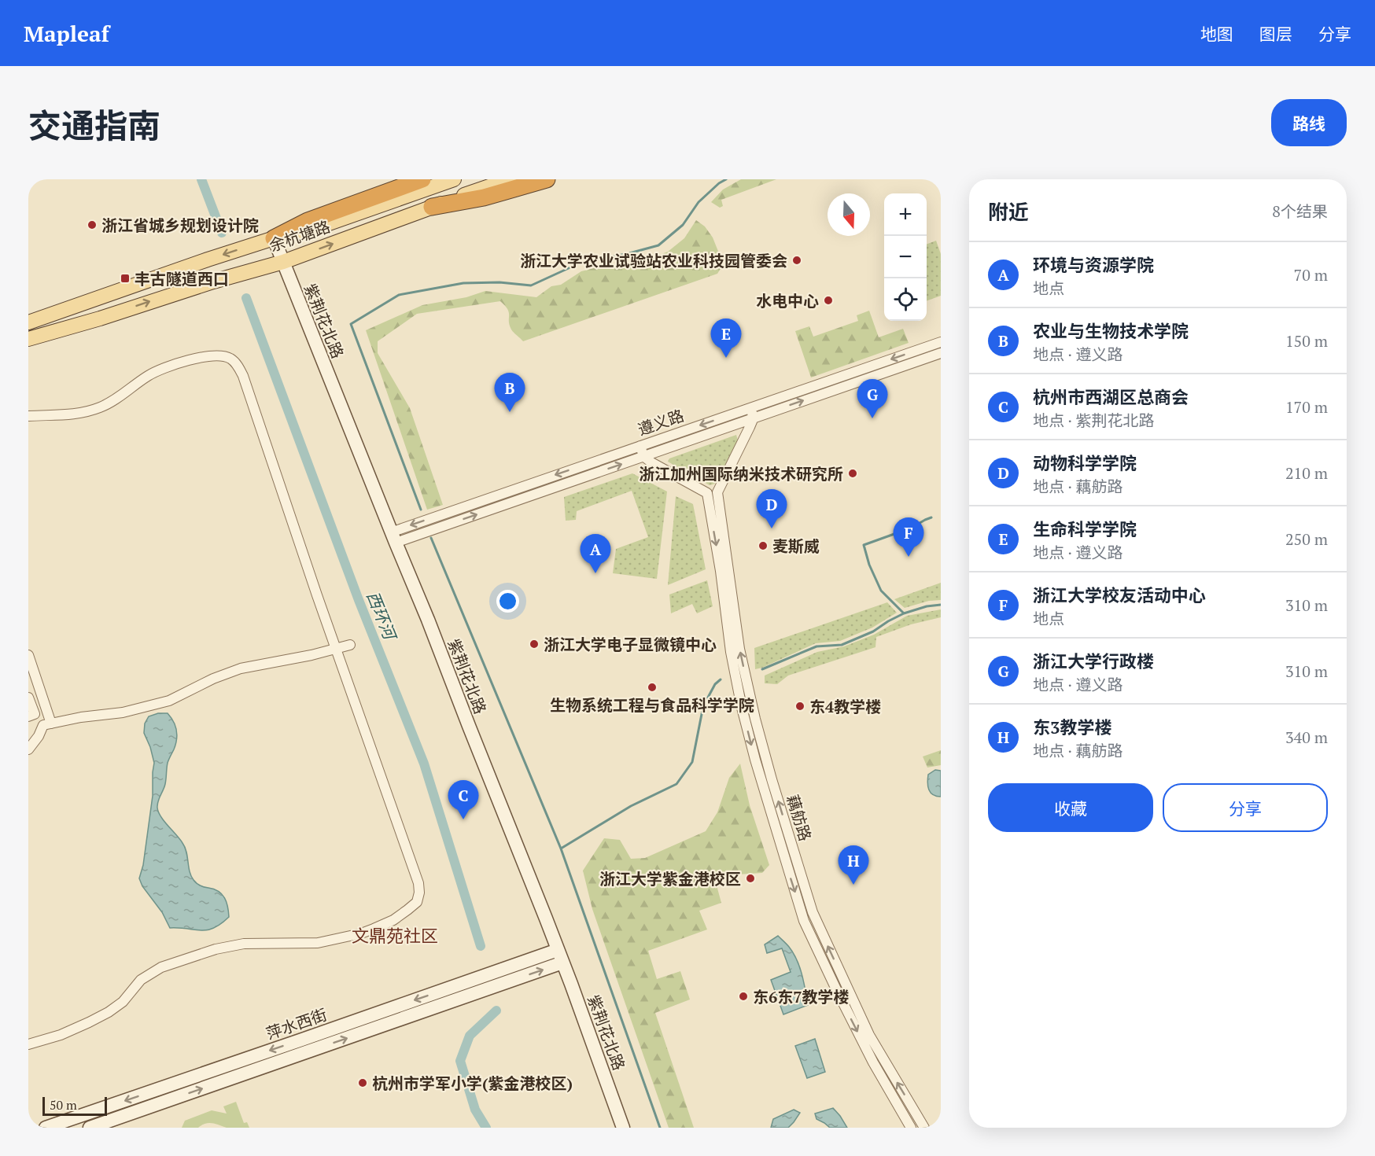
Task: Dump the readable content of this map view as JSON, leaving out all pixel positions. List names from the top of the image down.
{
  "streets": {
    "main road": ["余杭塘路", "紫荆花北路", "萍水西街"],
    "street": ["遵义路", "藕舫路"]
  },
  "crossings": [
    ["余杭塘路", "紫荆花北路"],
    ["紫荆花北路", "遵义路"],
    ["紫荆花北路", "萍水西街"]
  ],
  "districts": ["文鼎苑社区"],
  "water": ["西环河"],
  "places": {
    "other": [
      "浙江省城乡规划设计院",
      "浙江大学农业试验站农业科技园管委会",
      "水电中心",
      "浙江加州国际纳米技术研究所",
      "麦斯威",
      "浙江大学电子显微镜中心",
      "生物系统工程与食品科学学院",
      "东4教学楼",
      "浙江大学紫金港校区",
      "东6东7教学楼",
      "杭州市学军小学(紫金港校区)"
    ],
    "transit": ["丰古隧道西口"]
  },
  "scale_bar": "50 m",
  "north": "bottom",
  "page": {
    "header": "Mapleaf",
    "nav": ["地图", "图层", "分享"],
    "title": "交通指南",
    "buttons": [
      "路线",
      ["收藏", "分享"]
    ],
    "heading": ["附近", "8个结果"],
    "map_buttons": ["+", "−"],
    "list": [
      {
        "mark": "A",
        "name": "环境与资源学院",
        "note": "地点",
        "value": "70 m"
      },
      {
        "mark": "B",
        "name": "农业与生物技术学院",
        "note": "地点 · 遵义路",
        "value": "150 m"
      },
      {
        "mark": "C",
        "name": "杭州市西湖区总商会",
        "note": "地点 · 紫荆花北路",
        "value": "170 m"
      },
      {
        "mark": "D",
        "name": "动物科学学院",
        "note": "地点 · 藕舫路",
        "value": "210 m"
      },
      {
        "mark": "E",
        "name": "生命科学学院",
        "note": "地点 · 遵义路",
        "value": "250 m"
      },
      {
        "mark": "F",
        "name": "浙江大学校友活动中心",
        "note": "地点",
        "value": "310 m"
      },
      {
        "mark": "G",
        "name": "浙江大学行政楼",
        "note": "地点 · 遵义路",
        "value": "310 m"
      },
      {
        "mark": "H",
        "name": "东3教学楼",
        "note": "地点 · 藕舫路",
        "value": "340 m"
      }
    ],
    "pins": [
      "E",
      "B",
      "G",
      "D",
      "F",
      "A",
      "C",
      "H"
    ],
    "scale": "50 m"
  }
}
